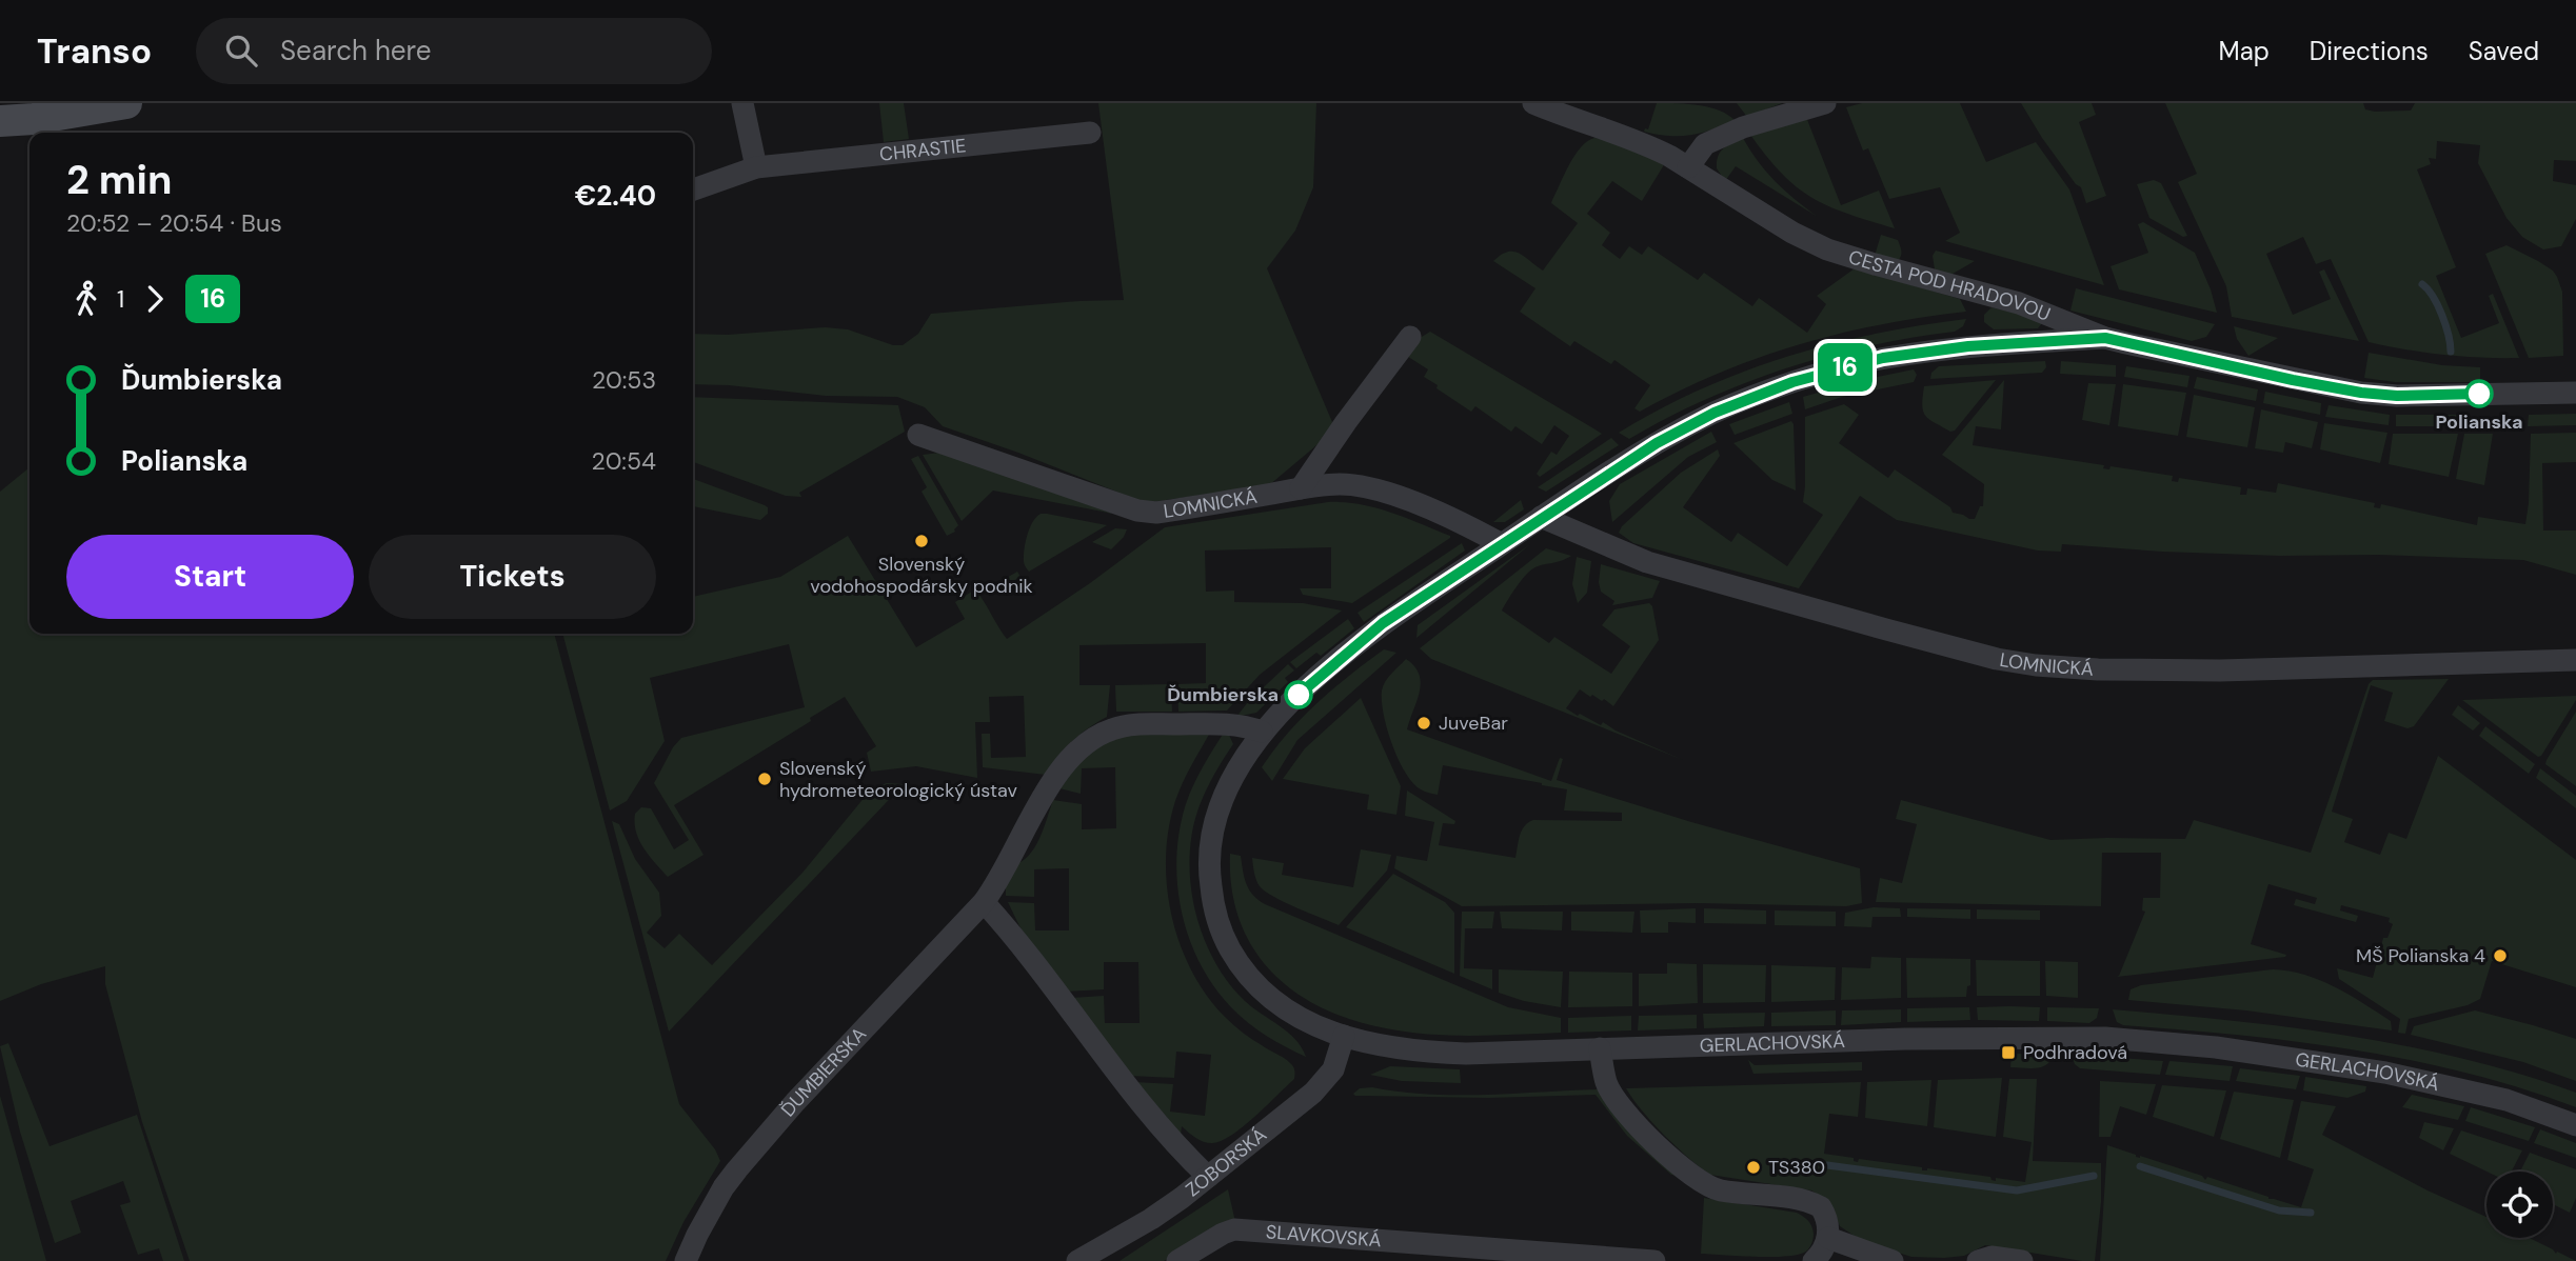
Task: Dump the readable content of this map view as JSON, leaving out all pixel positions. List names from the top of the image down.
{
  "streets": {
    "street": [
      "CHRASTIE",
      "CESTA POD HRADOVOU",
      "LOMNICKÁ",
      "GERLACHOVSKÁ",
      "ĎUMBIERSKA",
      "ZOBORSKÁ",
      "SLAVKOVSKÁ"
    ]
  },
  "crossings": [
    ["GERLACHOVSKÁ", "ĎUMBIERSKA"],
    ["GERLACHOVSKÁ", "ZOBORSKÁ"]
  ],
  "places": {
    "other": [
      "Polianska",
      "Slovenský vodohospodársky podnik",
      "Ďumbierska",
      "JuveBar",
      "Slovenský hydrometeorologický ústav",
      "MŠ Polianska 4",
      "TS380"
    ],
    "transit": ["Podhradová"]
  },
  "lines": ["bus line 16"],
  "page": {
    "header": "Transo",
    "search": "Search here",
    "nav": ["Map", "Directions", "Saved"],
    "on_map": "16",
    "heading": ["2 min", "20:52 – 20:54 · Bus", "€2.40"],
    "legs": ["1", "16"],
    "list": [
      {
        "name": "Ďumbierska",
        "value": "20:53"
      },
      {
        "name": "Polianska",
        "value": "20:54"
      }
    ],
    "buttons": ["Start", "Tickets"]
  }
}
